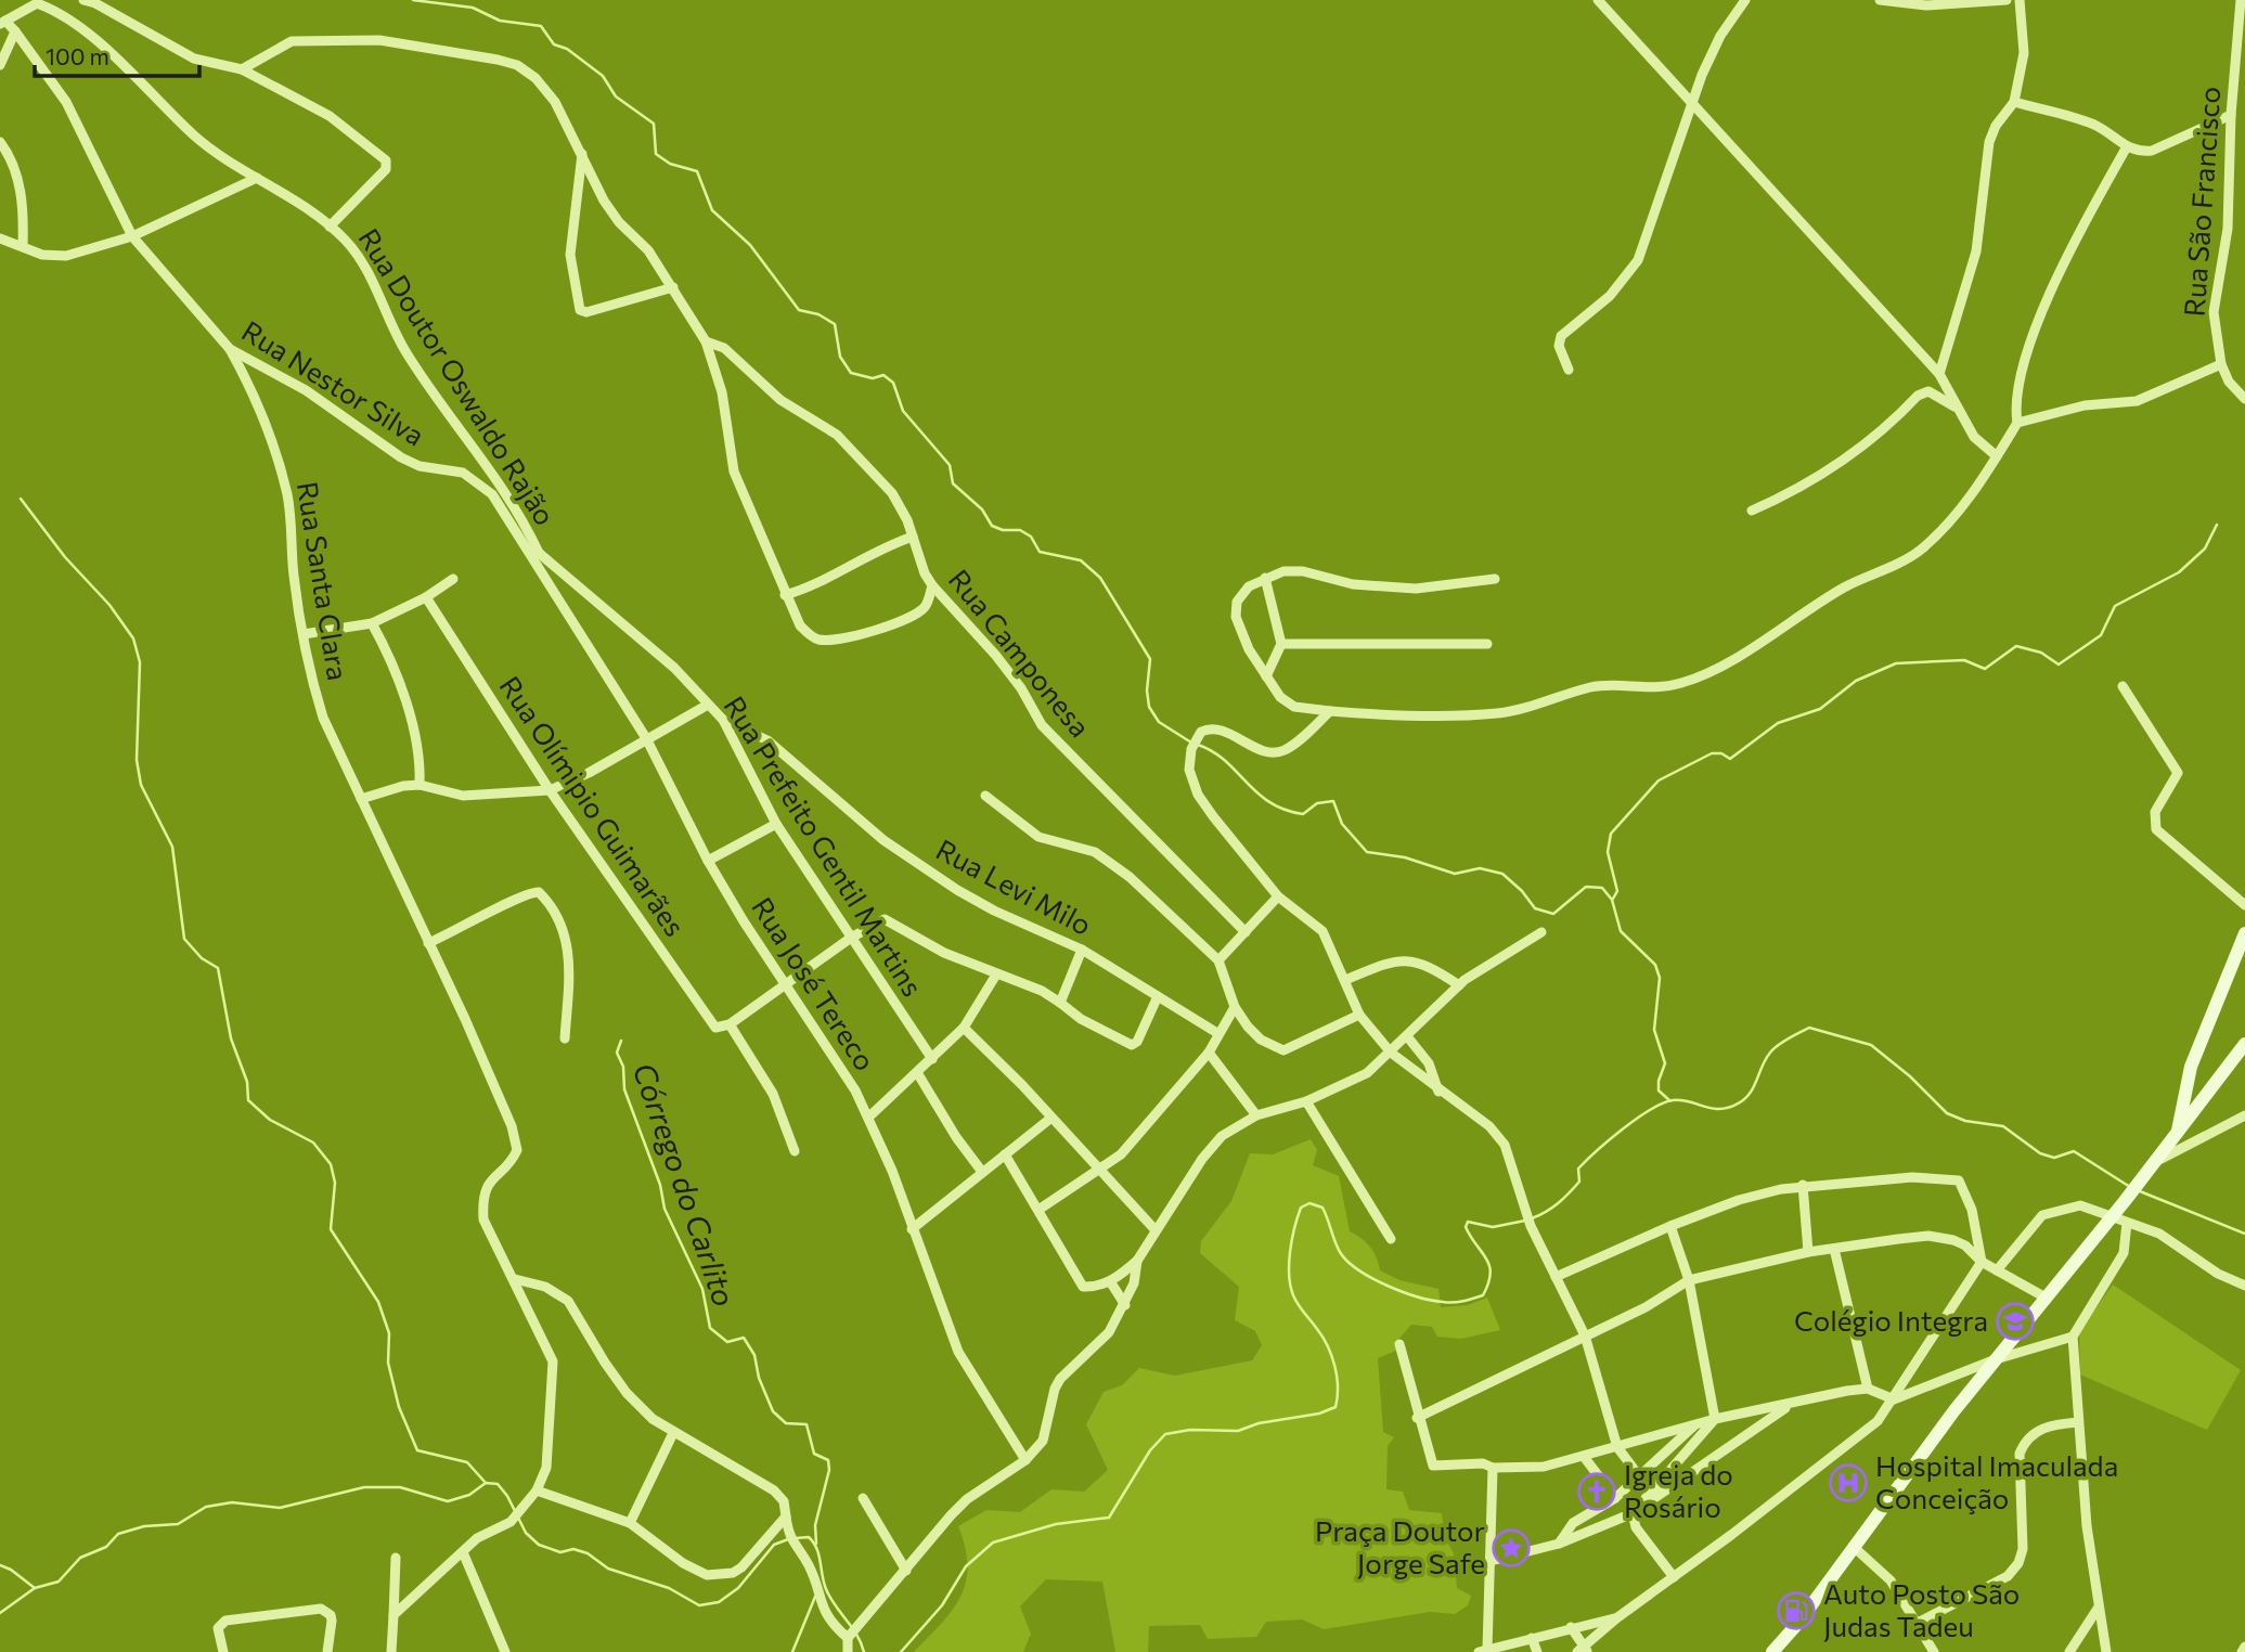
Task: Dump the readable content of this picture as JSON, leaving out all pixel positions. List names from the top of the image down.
{
  "streets": {
    "street": [
      "Rua São Francisco",
      "Rua Doutor Oswaldo Rajão",
      "Rua Nestor Silva",
      "Rua Santa Clara",
      "Rua Camponesa",
      "Rua Olímipio Guimarães",
      "Rua Prefeito Gentil Martins",
      "Rua Levi Milo",
      "Rua José Tereco"
    ]
  },
  "crossings": [
    ["Rua Doutor Oswaldo Rajão", "Rua Nestor Silva"],
    ["Rua Doutor Oswaldo Rajão", "Rua Prefeito Gentil Martins"],
    ["Rua Nestor Silva", "Rua Santa Clara"],
    ["Rua Nestor Silva", "Rua José Tereco"],
    ["Rua Prefeito Gentil Martins", "Rua Levi Milo"]
  ],
  "water": ["Córrego do Carlito"],
  "places": {
    "school or university": ["Colégio Integra"],
    "hospital": ["Hospital Imaculada Conceição"],
    "church": ["Igreja do Rosário"],
    "place": ["Praça Doutor Jorge Safe"],
    "fuel station": ["Auto Posto São Judas Tadeu"]
  },
  "scale_bar": "100 m"
}
